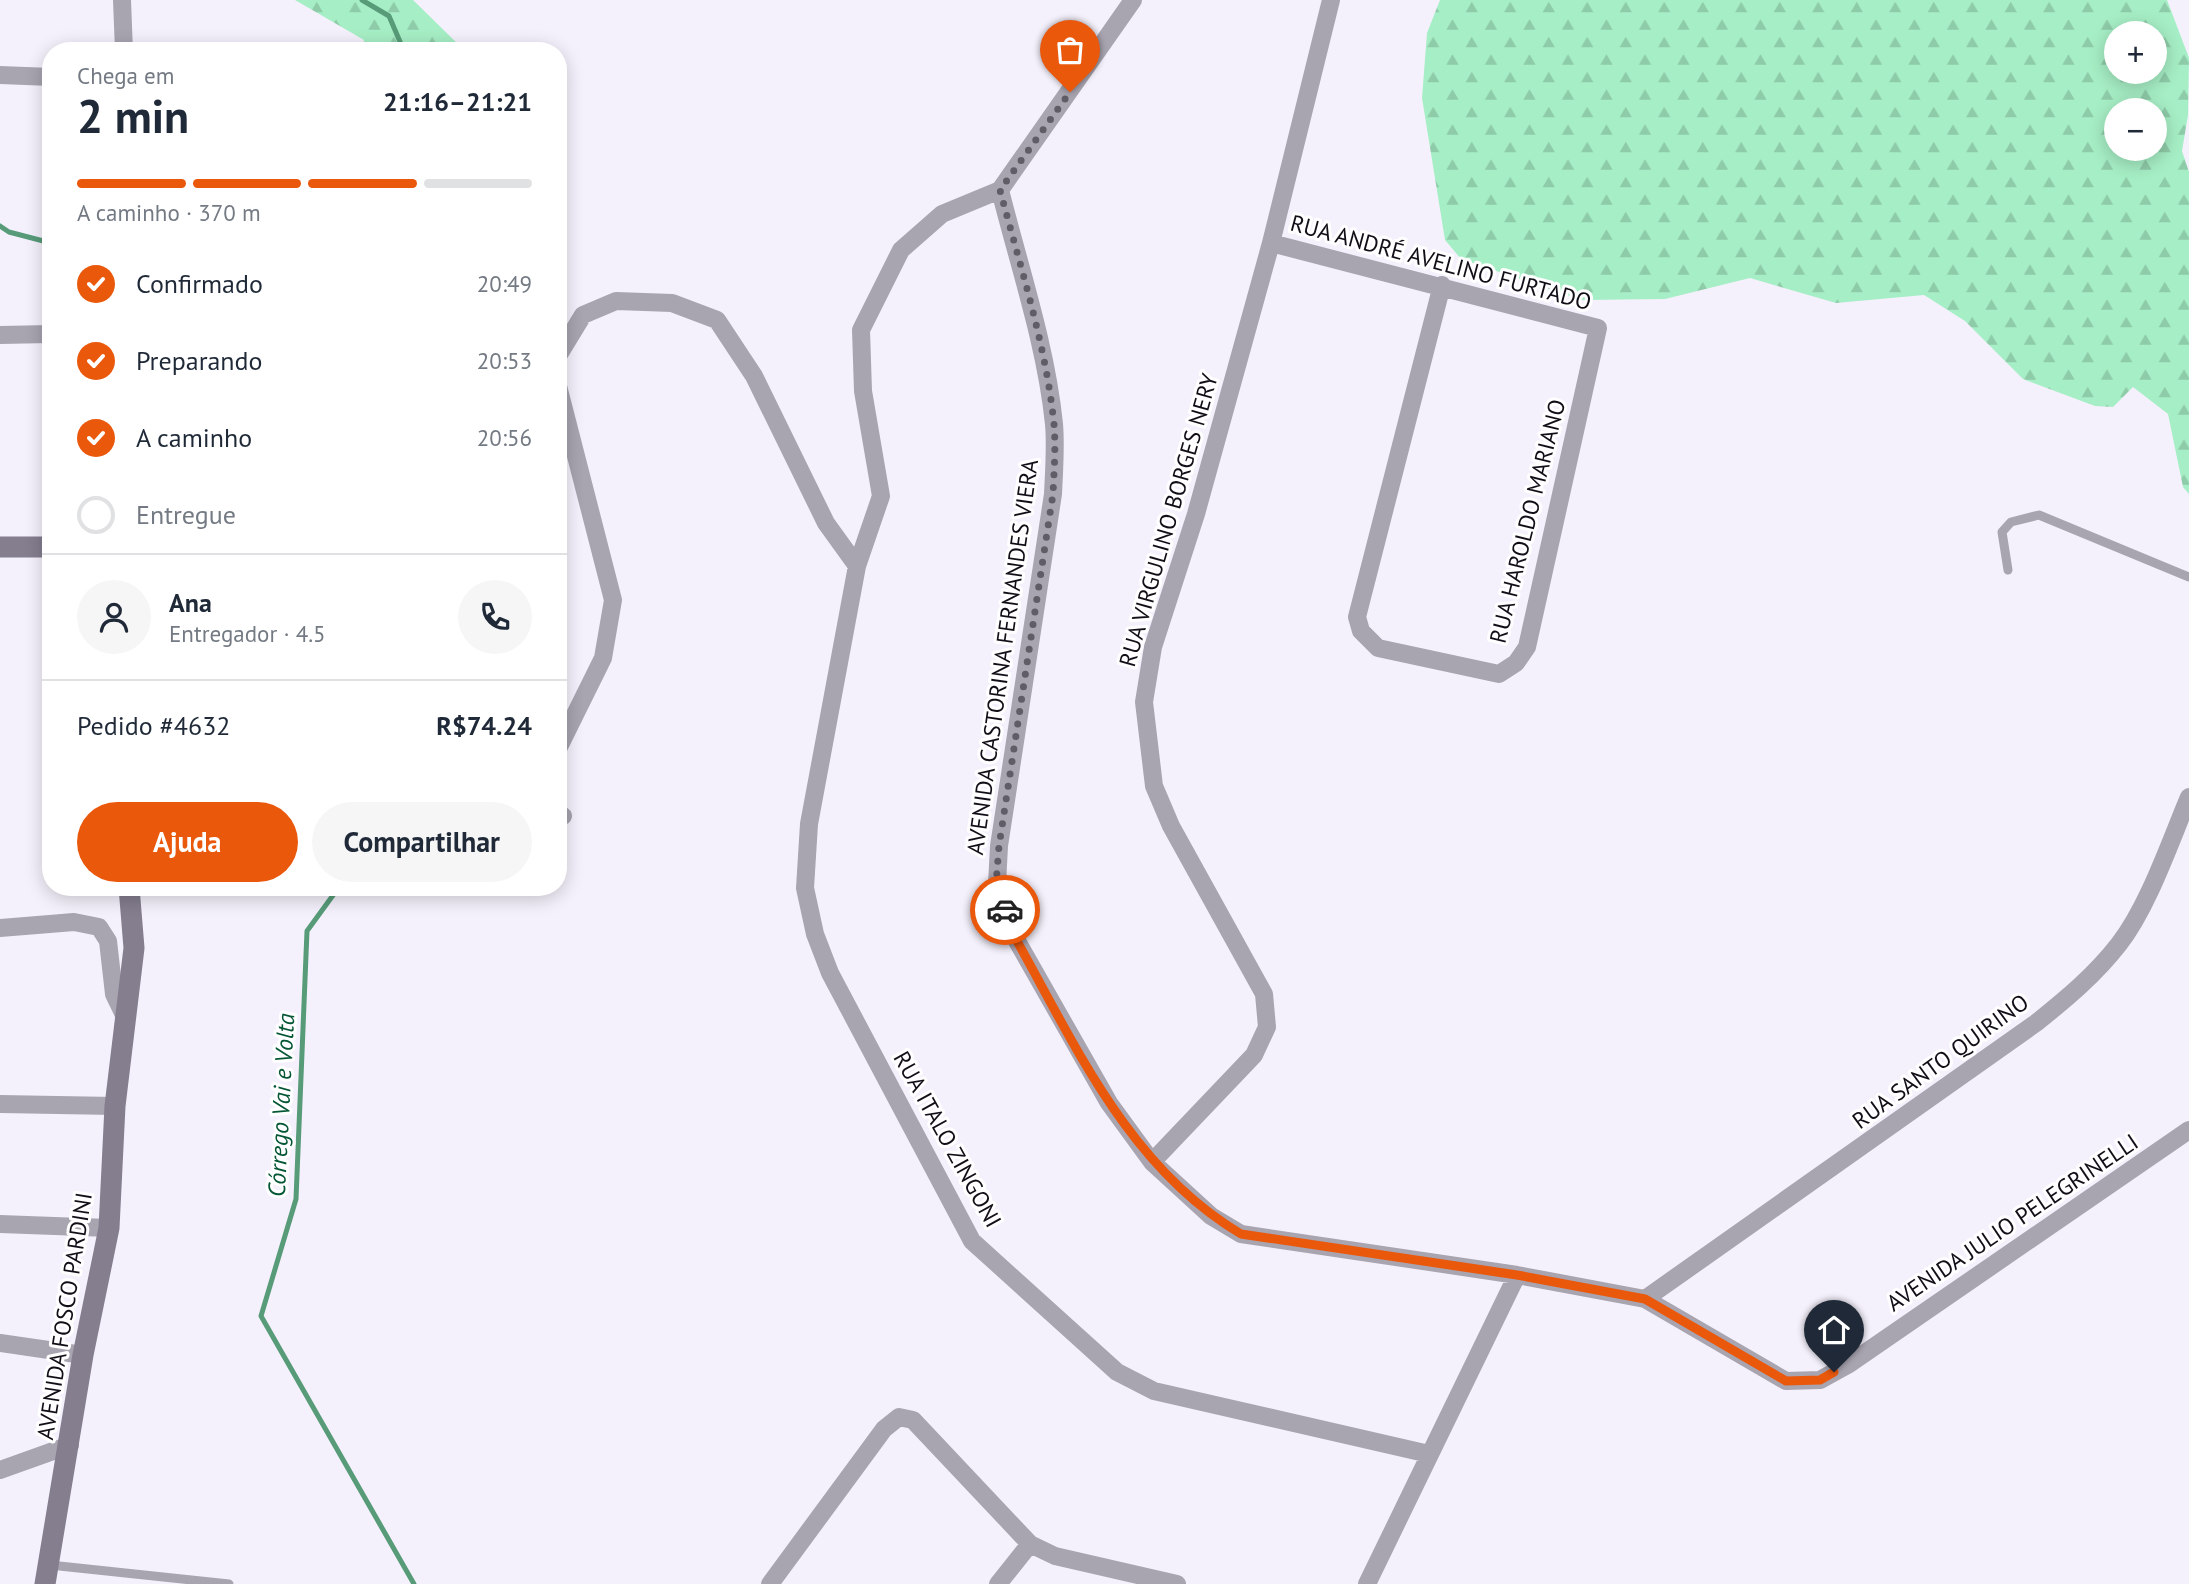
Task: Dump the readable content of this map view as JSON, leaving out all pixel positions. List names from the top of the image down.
{
  "streets": {
    "street": [
      "RUA ANDRÉ AVELINO FURTADO",
      "RUA VIRGULINO BORGES NERY",
      "RUA HAROLDO MARIANO",
      "AVENIDA CASTORINA FERNANDES VIERA",
      "RUA SANTO QUIRINO",
      "RUA ITALO ZINGONI",
      "AVENIDA JULIO PELEGRINELLI",
      "AVENIDA FOSCO PARDINI"
    ]
  },
  "crossings": [
    ["RUA ANDRÉ AVELINO FURTADO", "RUA VIRGULINO BORGES NERY"],
    ["RUA ANDRÉ AVELINO FURTADO", "RUA HAROLDO MARIANO"],
    ["RUA VIRGULINO BORGES NERY", "AVENIDA CASTORINA FERNANDES VIERA"],
    ["AVENIDA CASTORINA FERNANDES VIERA", "RUA ITALO ZINGONI"],
    ["AVENIDA CASTORINA FERNANDES VIERA", "AVENIDA JULIO PELEGRINELLI"],
    ["RUA SANTO QUIRINO", "AVENIDA JULIO PELEGRINELLI"]
  ],
  "water": ["Córrego Vai e Volta"],
  "page": {
    "map_buttons": ["+", "−"],
    "heading": ["2 min", "Chega em", "21:16–21:21"],
    "panel": [
      "Ana",
      "Entregador · 4.5",
      "Pedido #4632",
      "R$74.24"
    ],
    "bar": "A caminho · 370 m",
    "list": [
      ["Confirmado", "20:49"],
      ["Preparando", "20:53"],
      ["A caminho", "20:56"],
      "Entregue"
    ],
    "buttons": ["Ajuda", "Compartilhar"]
  }
}
